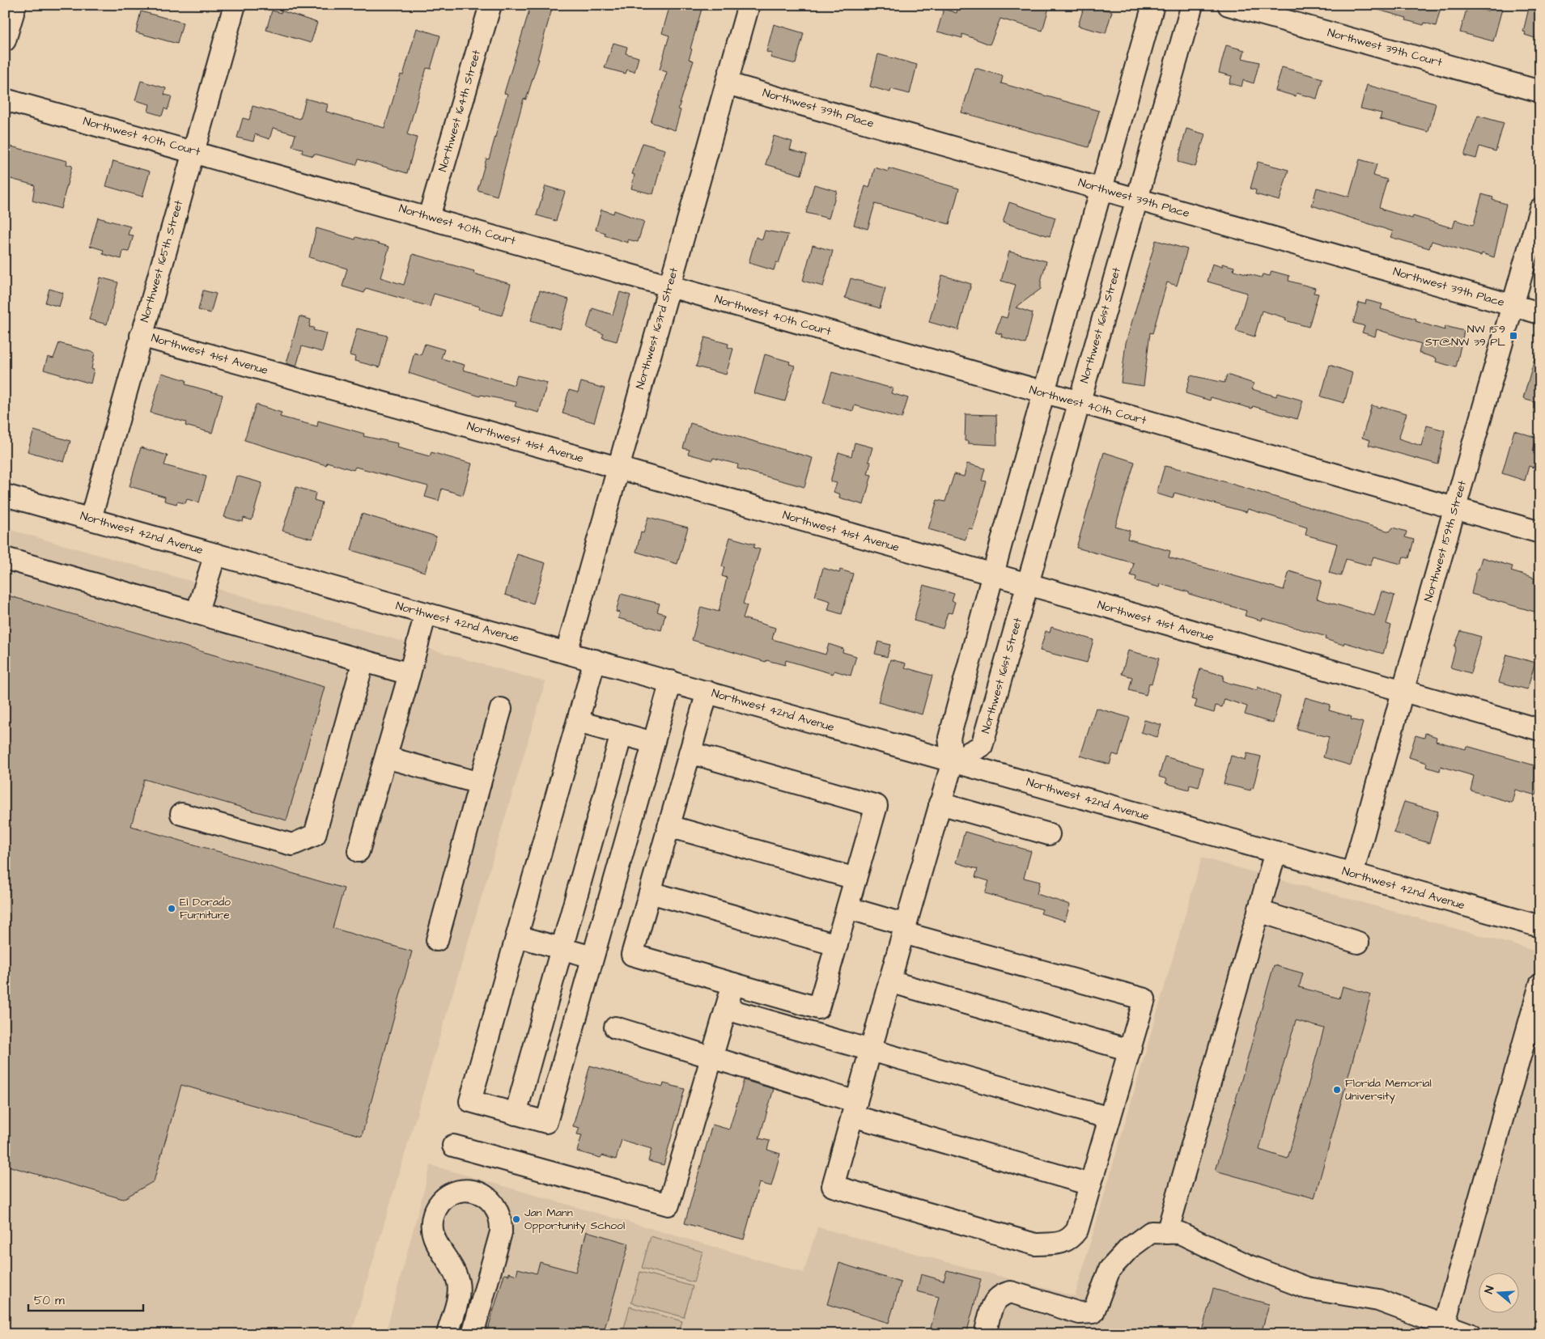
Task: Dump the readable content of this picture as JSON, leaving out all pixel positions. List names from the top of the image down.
{
  "streets": {
    "street": [
      "Northwest 39th Court",
      "Northwest 39th Place",
      "Northwest 164th Street",
      "Northwest 40th Court",
      "Northwest 165th Street",
      "Northwest 161st Street",
      "Northwest 163rd Street",
      "Northwest 41st Avenue",
      "Northwest 42nd Avenue",
      "Northwest 159th Street"
    ]
  },
  "crossings": [
    ["Northwest 39th Place", "Northwest 161st Street"],
    ["Northwest 39th Place", "Northwest 163rd Street"],
    ["Northwest 39th Place", "Northwest 159th Street"],
    ["Northwest 164th Street", "Northwest 40th Court"],
    ["Northwest 40th Court", "Northwest 165th Street"],
    ["Northwest 40th Court", "Northwest 161st Street"],
    ["Northwest 40th Court", "Northwest 163rd Street"],
    ["Northwest 40th Court", "Northwest 159th Street"],
    ["Northwest 165th Street", "Northwest 41st Avenue"],
    ["Northwest 165th Street", "Northwest 42nd Avenue"],
    ["Northwest 161st Street", "Northwest 41st Avenue"],
    ["Northwest 161st Street", "Northwest 42nd Avenue"],
    ["Northwest 163rd Street", "Northwest 41st Avenue"],
    ["Northwest 163rd Street", "Northwest 42nd Avenue"],
    ["Northwest 41st Avenue", "Northwest 159th Street"],
    ["Northwest 42nd Avenue", "Northwest 159th Street"]
  ],
  "places": {
    "transit": ["NW 159 ST@NW 39 PL"],
    "other": ["El Dorado Furniture", "Florida Memorial University", "Jan Mann Opportunity School"]
  },
  "scale_bar": "50 m",
  "north": "left"
}
